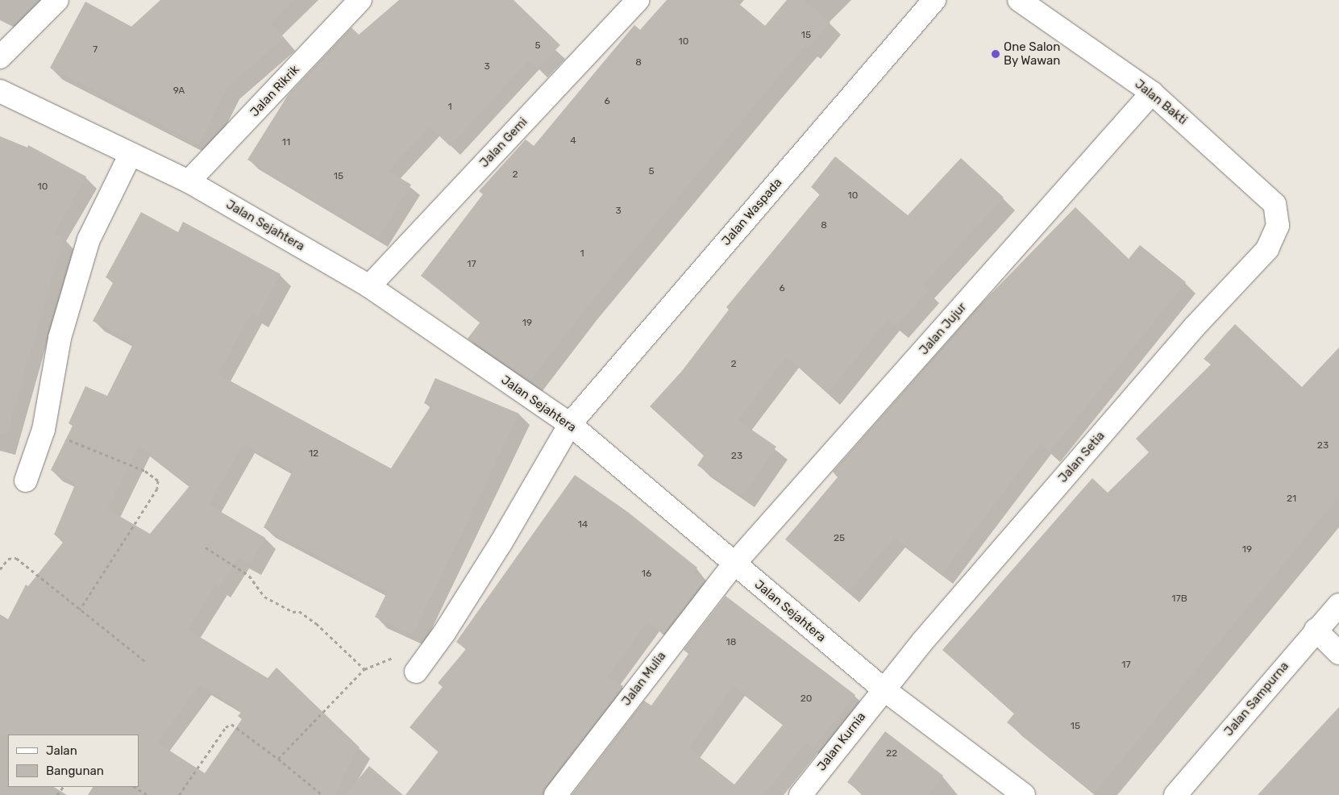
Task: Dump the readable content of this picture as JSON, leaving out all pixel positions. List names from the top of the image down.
{
  "streets": {
    "street": [
      "Jalan Rikrik",
      "Jalan Bakti",
      "Jalan Gemi",
      "Jalan Waspada",
      "Jalan Sejahtera",
      "Jalan Jujur",
      "Jalan Setia",
      "Jalan Mulia",
      "Jalan Sampurna",
      "Jalan Kurnia"
    ]
  },
  "crossings": [
    ["Jalan Rikrik", "Jalan Sejahtera"],
    ["Jalan Bakti", "Jalan Jujur"],
    ["Jalan Bakti", "Jalan Setia"],
    ["Jalan Gemi", "Jalan Sejahtera"],
    ["Jalan Waspada", "Jalan Sejahtera"],
    ["Jalan Sejahtera", "Jalan Jujur"],
    ["Jalan Sejahtera", "Jalan Setia"],
    ["Jalan Sejahtera", "Jalan Mulia"],
    ["Jalan Sejahtera", "Jalan Kurnia"],
    ["Jalan Jujur", "Jalan Mulia"],
    ["Jalan Setia", "Jalan Kurnia"]
  ],
  "places": ["One Salon By Wawan"],
  "house_numbers": [
    "15",
    "10",
    "5",
    "7",
    "8",
    "3",
    "9A",
    "6",
    "1",
    "4",
    "11",
    "5",
    "2",
    "15",
    "10",
    "10",
    "3",
    "8",
    "1",
    "17",
    "6",
    "19",
    "2",
    "23",
    "12",
    "23",
    "21",
    "14",
    "25",
    "19",
    "16",
    "17B",
    "18",
    "17",
    "20",
    "15",
    "22"
  ],
  "legend": ["Jalan", "Bangunan"]
}
